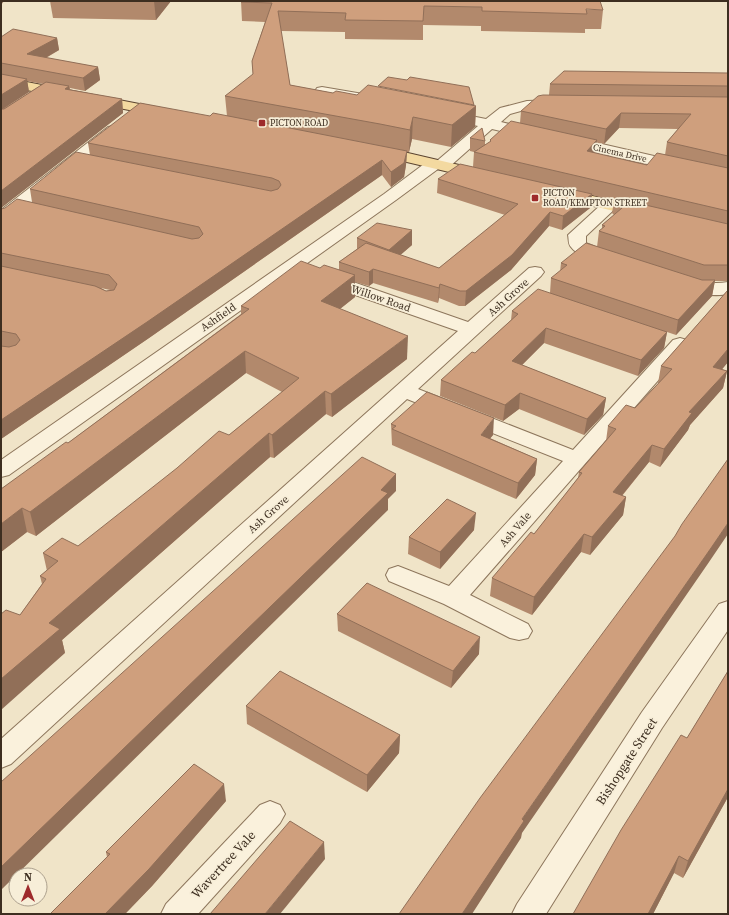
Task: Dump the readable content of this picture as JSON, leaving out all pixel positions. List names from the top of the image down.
{
  "streets": {
    "street": [
      "Cinema Drive",
      "Ash Grove",
      "Willow Road",
      "Ashfield",
      "Ash Vale",
      "Bishopgate Street",
      "Wavertree Vale"
    ]
  },
  "crossings": [
    ["Ash Grove", "Willow Road"],
    ["Willow Road", "Ashfield"]
  ],
  "places": {
    "transit": ["PICTON ROAD", "PICTON ROAD/KEMPTON STREET"]
  },
  "north": "top"
}
